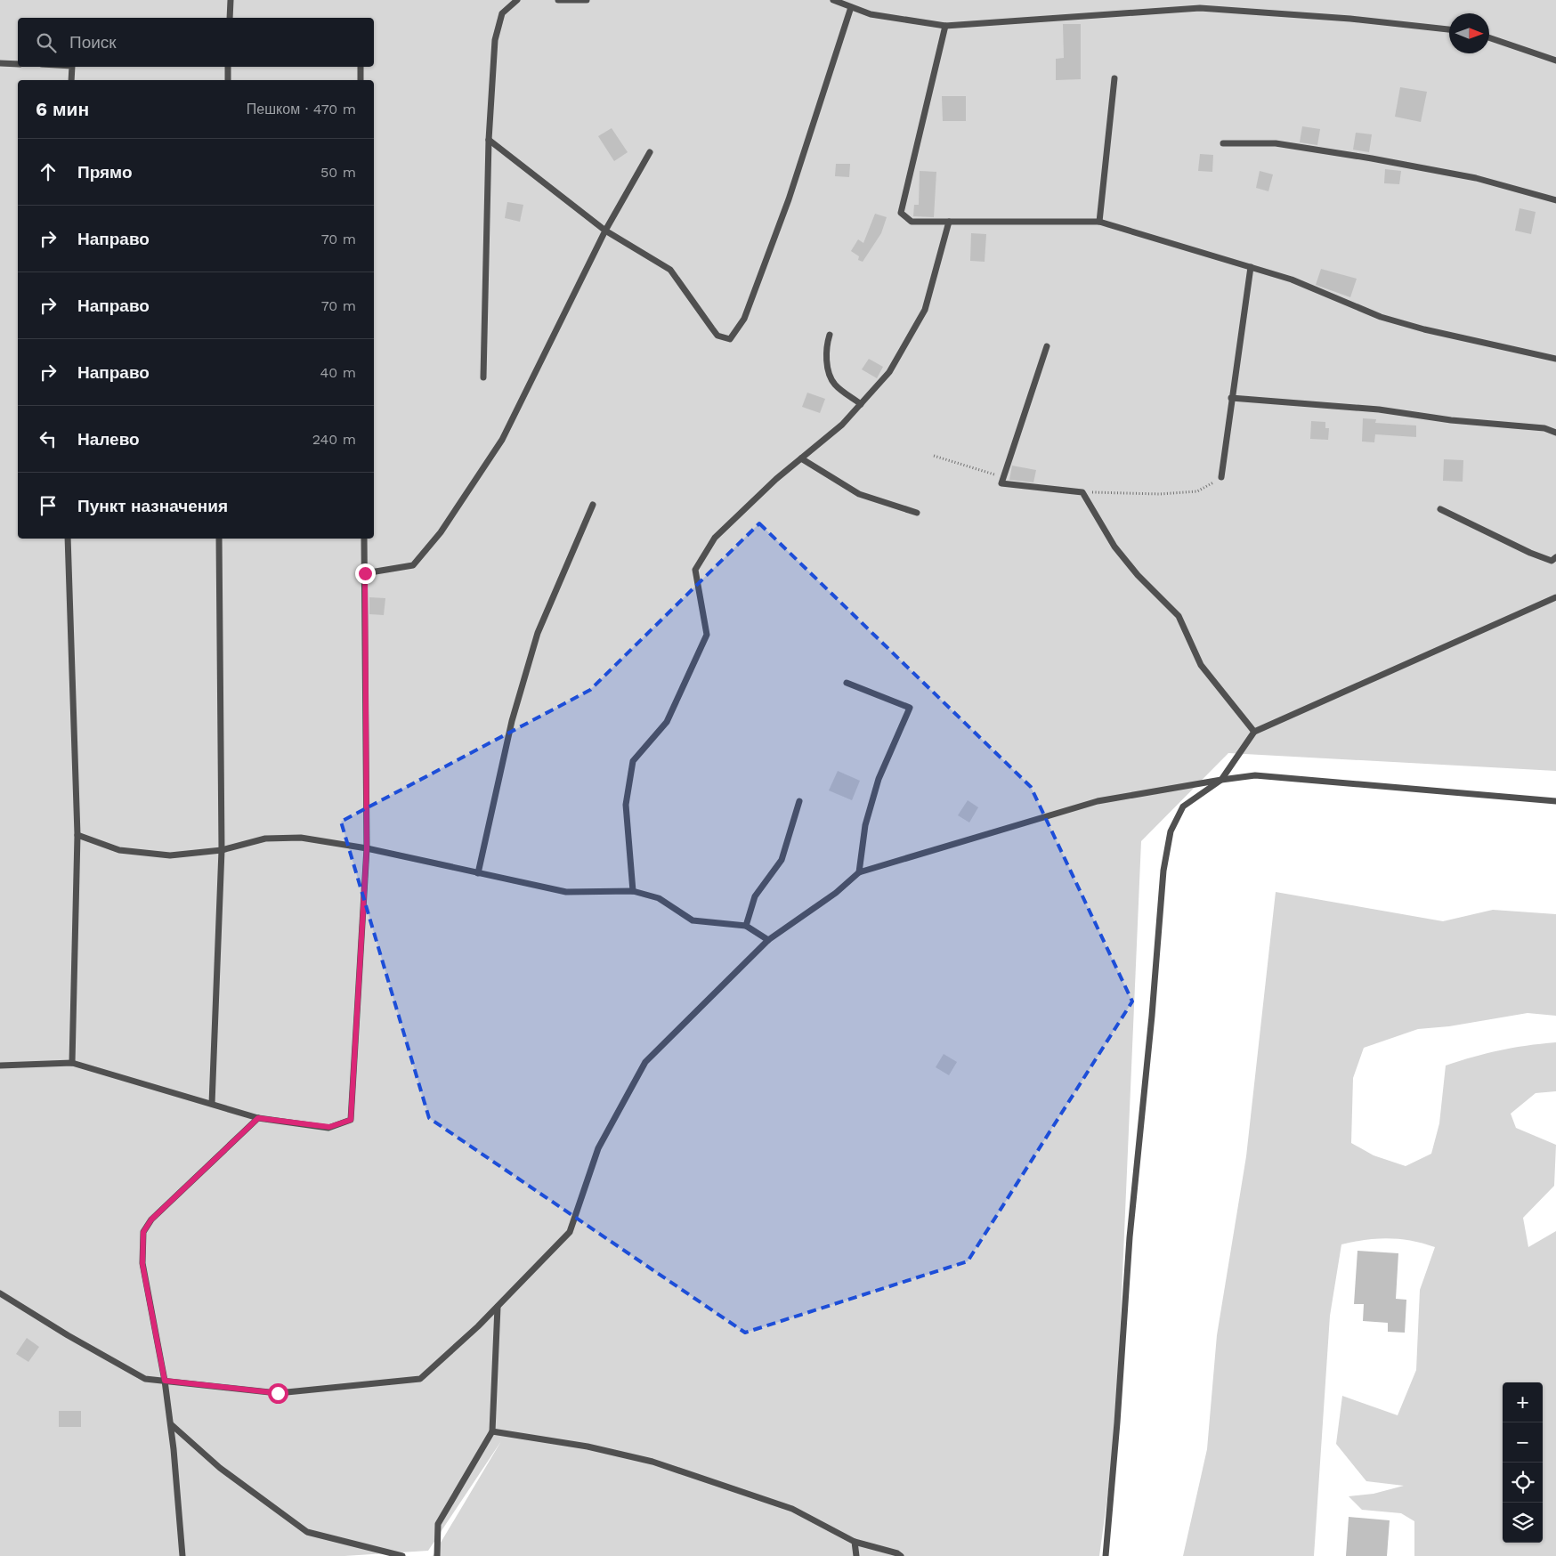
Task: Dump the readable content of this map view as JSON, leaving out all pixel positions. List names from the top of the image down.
{
  "north": "right",
  "page": {
    "search": "Поиск",
    "heading": ["6 мин", "Пешком · 470 m"],
    "list": [
      ["Прямо", "50 m"],
      ["Направо", "70 m"],
      ["Направо", "70 m"],
      ["Направо", "40 m"],
      ["Налево", "240 m"],
      "Пункт назначения"
    ],
    "map_buttons": ["+", "−"]
  }
}
